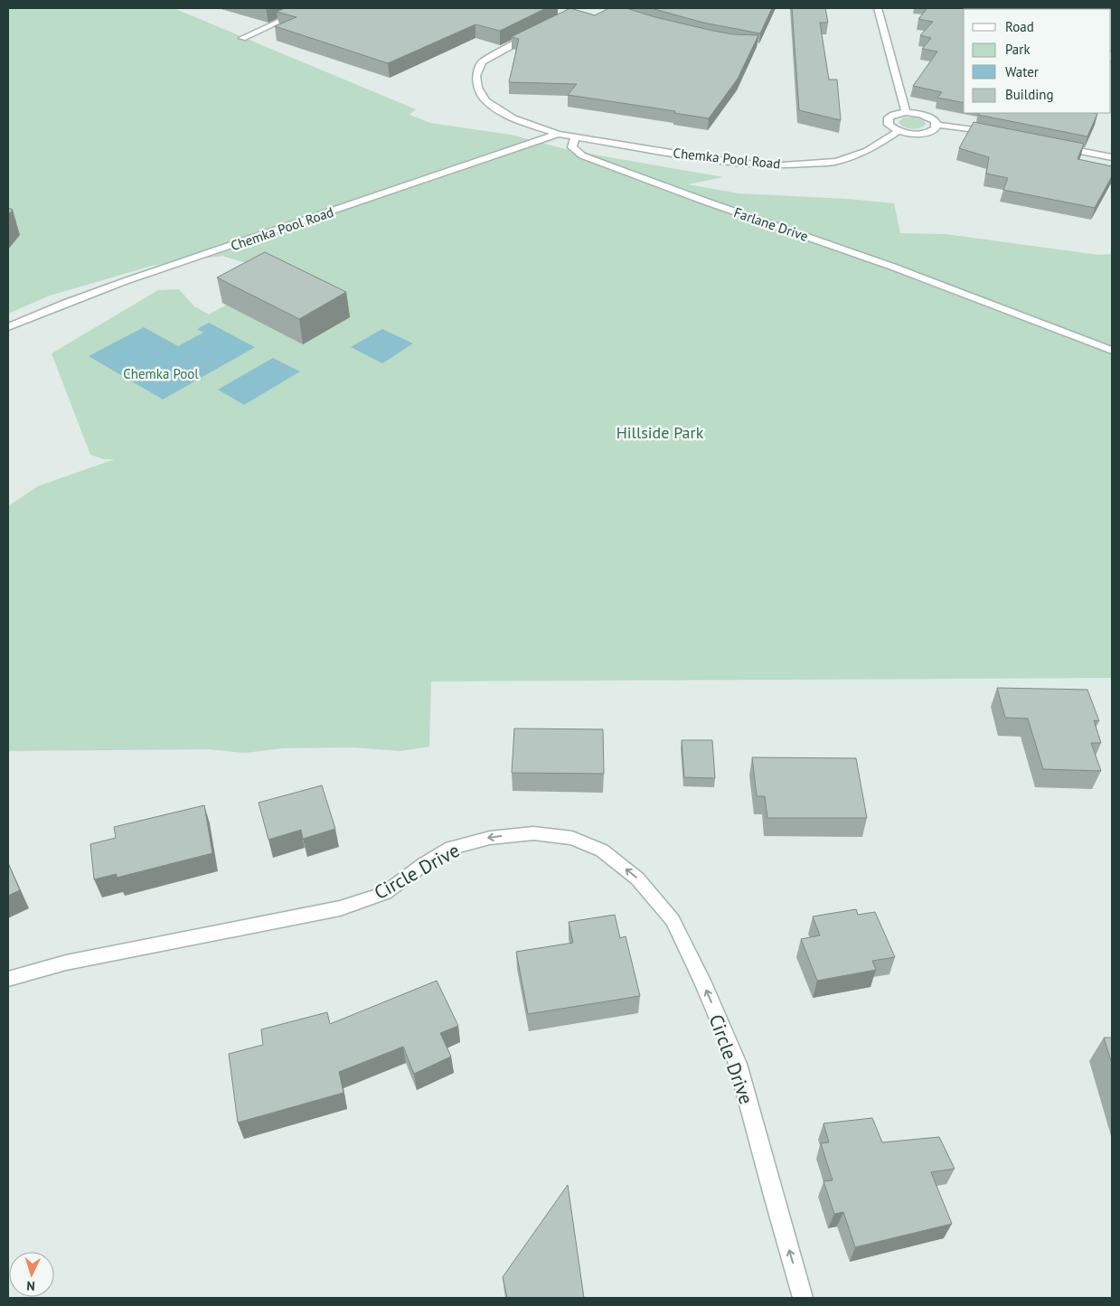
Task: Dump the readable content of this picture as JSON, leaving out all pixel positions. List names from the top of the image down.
{
  "streets": {
    "street": ["Chemka Pool Road", "Farlane Drive", "Circle Drive"]
  },
  "crossings": [
    ["Chemka Pool Road", "Farlane Drive"]
  ],
  "parks": ["Chemka Pool", "Hillside Park"],
  "legend": [
    "Road",
    "Park",
    "Water",
    "Building"
  ],
  "north": "bottom"
}
